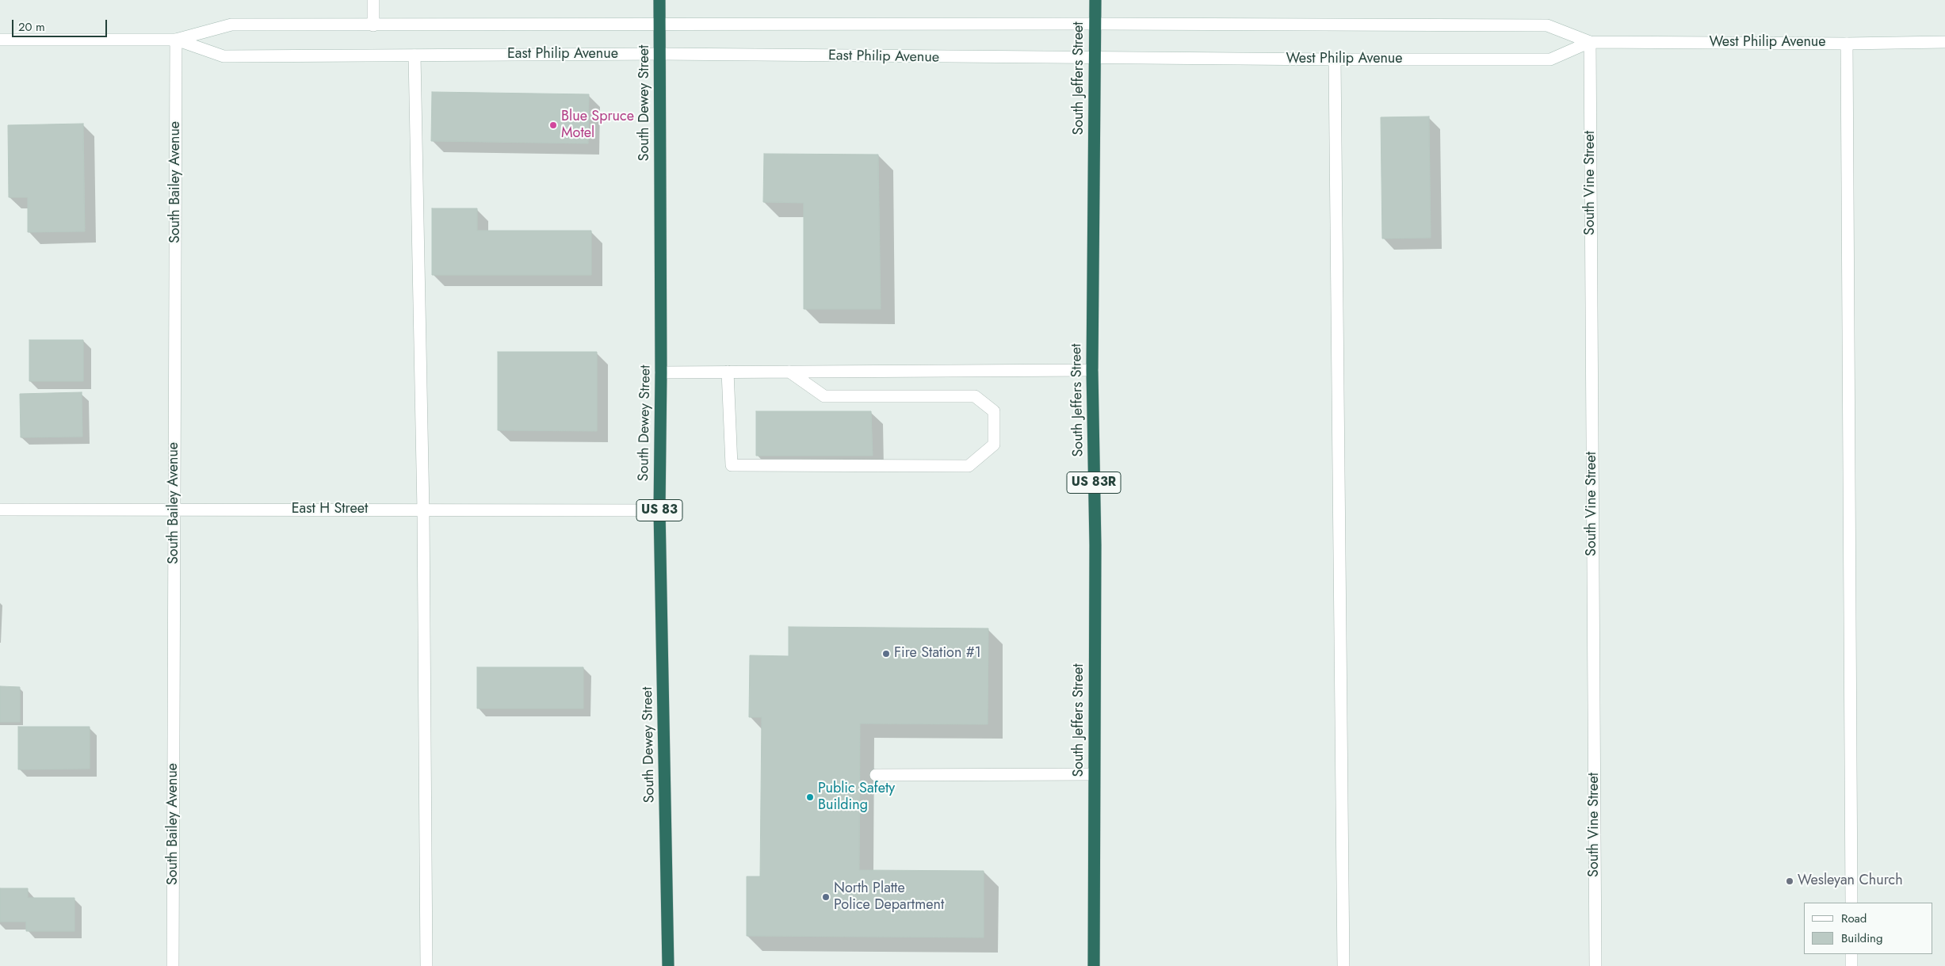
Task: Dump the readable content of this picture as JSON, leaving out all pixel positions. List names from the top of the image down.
{
  "streets": {
    "highway": [
      "South Jeffers Street",
      "South Dewey Street",
      "US 83R",
      "US 83"
    ],
    "main road": [
      "West Philip Avenue",
      "East Philip Avenue",
      "South Bailey Avenue",
      "South Vine Street",
      "East H Street"
    ]
  },
  "crossings": [
    ["West Philip Avenue", "East Philip Avenue"],
    ["West Philip Avenue", "South Jeffers Street"],
    ["West Philip Avenue", "South Vine Street"],
    ["East Philip Avenue", "South Jeffers Street"],
    ["East Philip Avenue", "South Dewey Street"],
    ["East Philip Avenue", "South Bailey Avenue"],
    ["South Dewey Street", "East H Street"],
    ["South Bailey Avenue", "East H Street"]
  ],
  "places": [
    "Blue Spruce Motel",
    "Fire Station #1",
    "Public Safety Building",
    "Wesleyan Church",
    "North Platte Police Department"
  ],
  "legend": ["Road", "Building"],
  "scale_bar": "20 m"
}
